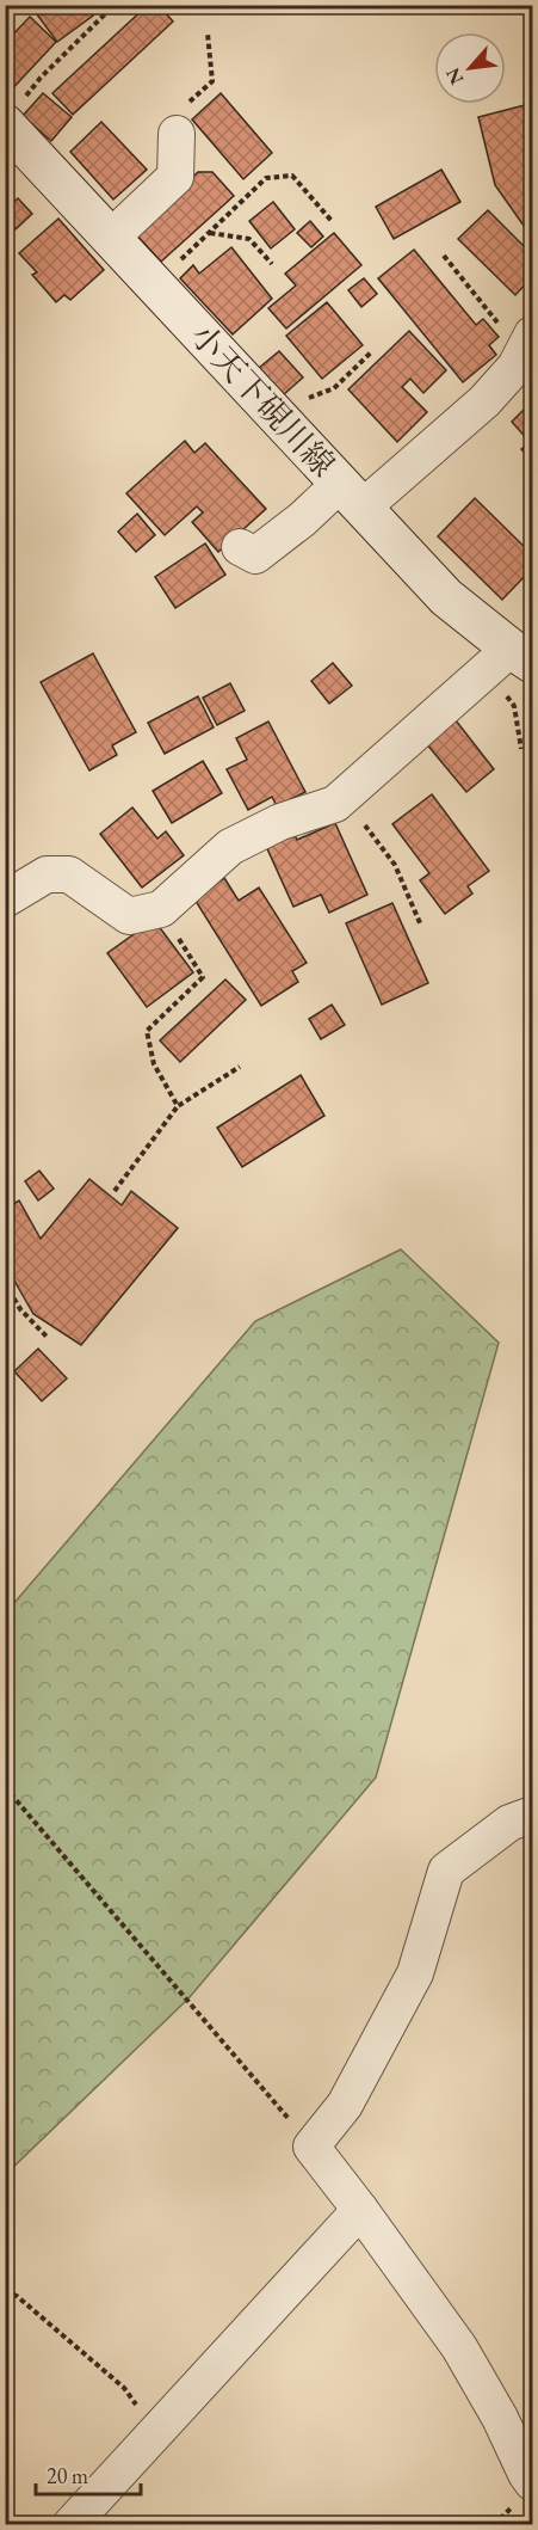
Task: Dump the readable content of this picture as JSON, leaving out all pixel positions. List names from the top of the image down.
{
  "streets": {
    "main road": ["小天下硯川線"]
  },
  "scale_bar": "20 m",
  "north": "bottom left"
}
